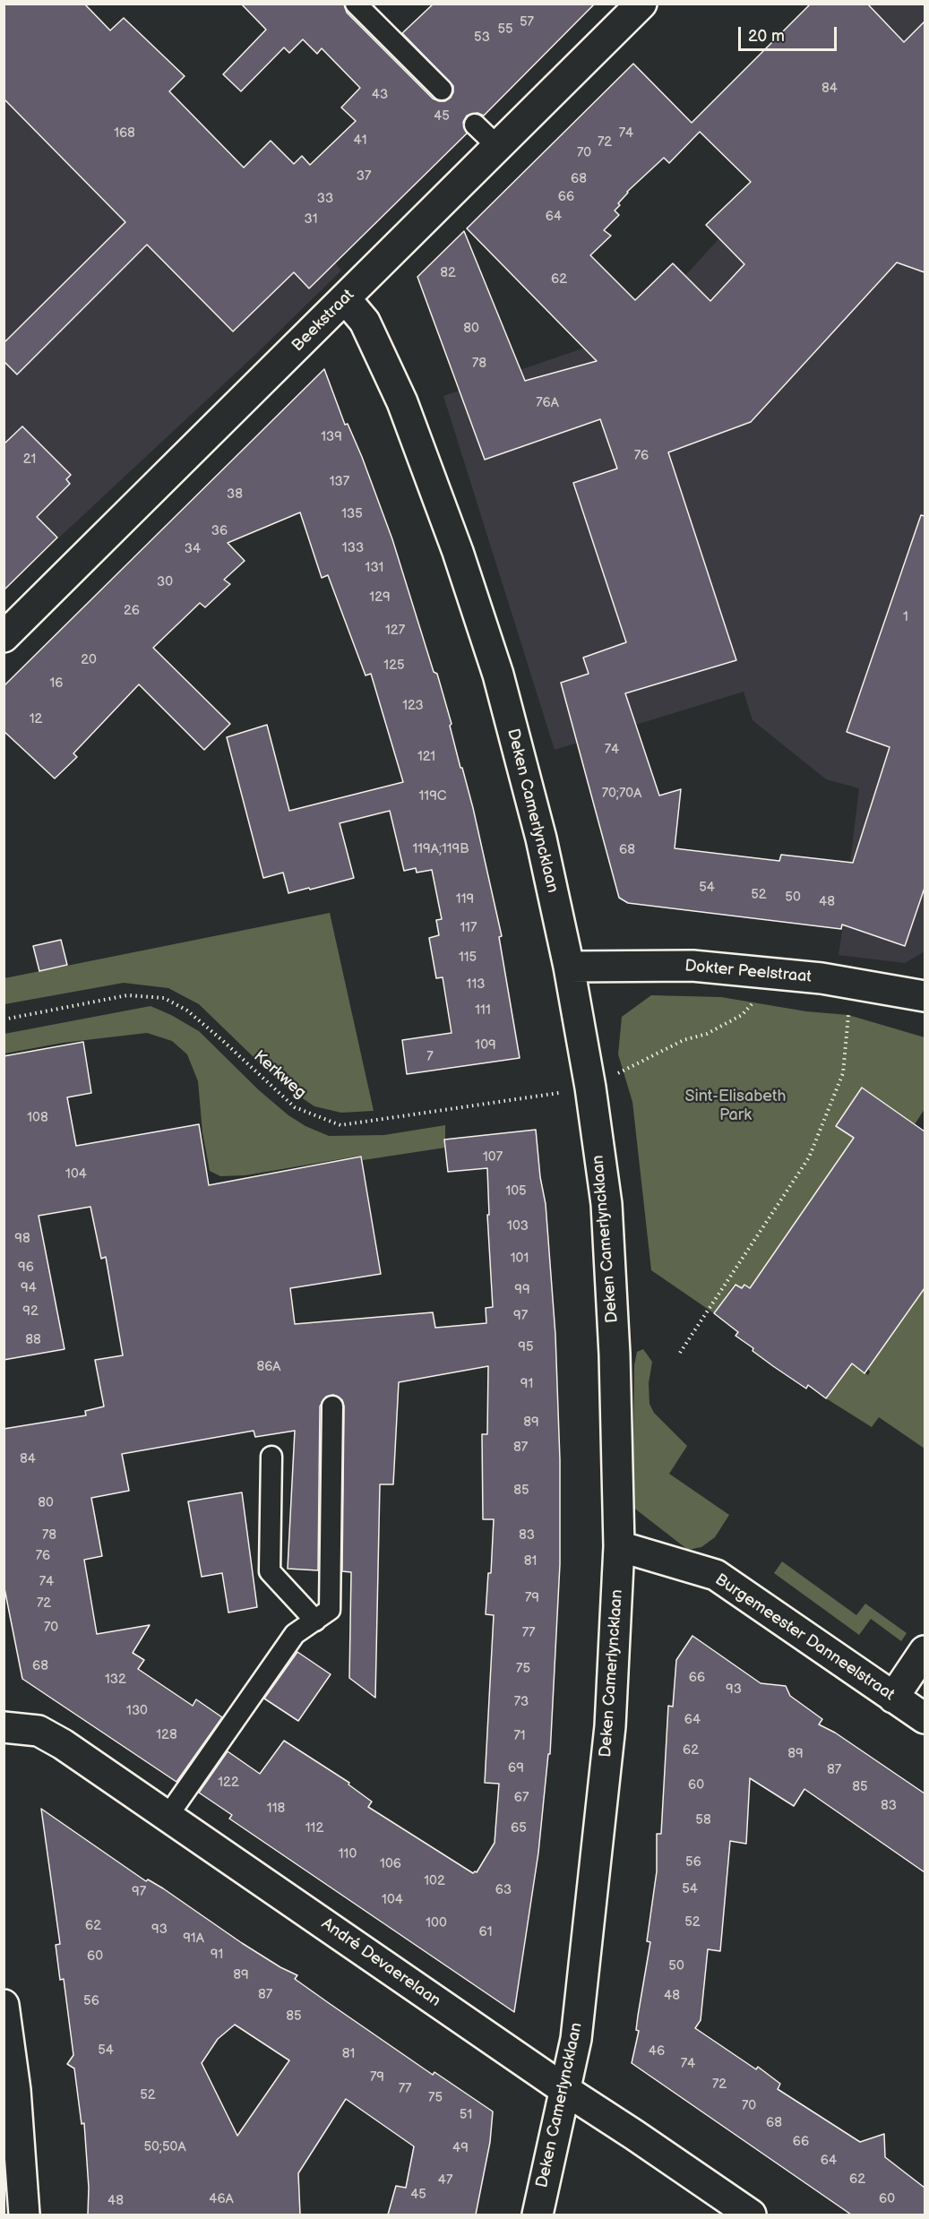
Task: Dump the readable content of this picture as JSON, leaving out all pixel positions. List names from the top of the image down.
{
  "streets": {
    "street": [
      "Beekstraat",
      "Deken Camerlyncklaan",
      "Dokter Peelstraat",
      "Burgemeester Danneelstraat",
      "André Devaerelaan"
    ],
    "path": ["Kerkweg"]
  },
  "crossings": [
    ["Beekstraat", "Deken Camerlyncklaan"],
    ["Deken Camerlyncklaan", "Dokter Peelstraat"],
    ["Deken Camerlyncklaan", "Kerkweg"],
    ["Deken Camerlyncklaan", "Burgemeester Danneelstraat"],
    ["Deken Camerlyncklaan", "André Devaerelaan"]
  ],
  "parks": ["Sint-Elisabeth Park"],
  "house_numbers": [
    "57",
    "55",
    "53",
    "84",
    "43",
    "45",
    "168",
    "74",
    "41",
    "72",
    "70",
    "37",
    "68",
    "66",
    "33",
    "64",
    "31",
    "82",
    "62",
    "80",
    "78",
    "76A",
    "139",
    "76",
    "21",
    "137",
    "38",
    "135",
    "36",
    "133",
    "34",
    "131",
    "30",
    "129",
    "26",
    "1",
    "127",
    "20",
    "125",
    "16",
    "123",
    "12",
    "74",
    "121",
    "70;70A",
    "119C",
    "119A;119B",
    "68",
    "54",
    "52",
    "50",
    "119",
    "48",
    "117",
    "115",
    "113",
    "111",
    "109",
    "7",
    "108",
    "107",
    "104",
    "105",
    "103",
    "98",
    "101",
    "96",
    "94",
    "99",
    "92",
    "97",
    "88",
    "95",
    "86A",
    "91",
    "89",
    "87",
    "84",
    "85",
    "80",
    "78",
    "83",
    "76",
    "81",
    "74",
    "79",
    "72",
    "70",
    "77",
    "68",
    "75",
    "66",
    "132",
    "93",
    "73",
    "130",
    "64",
    "128",
    "71",
    "62",
    "89",
    "69",
    "87",
    "122",
    "60",
    "85",
    "67",
    "83",
    "118",
    "58",
    "112",
    "65",
    "110",
    "56",
    "106",
    "102",
    "54",
    "63",
    "97",
    "104",
    "52",
    "100",
    "62",
    "93",
    "61",
    "91A",
    "91",
    "60",
    "50",
    "89",
    "87",
    "48",
    "56",
    "85",
    "54",
    "46",
    "81",
    "74",
    "79",
    "72",
    "77",
    "52",
    "75",
    "70",
    "51",
    "68",
    "66",
    "50;50A",
    "49",
    "64",
    "62",
    "47",
    "45",
    "46A",
    "60",
    "48"
  ],
  "scale_bar": "20 m"
}
